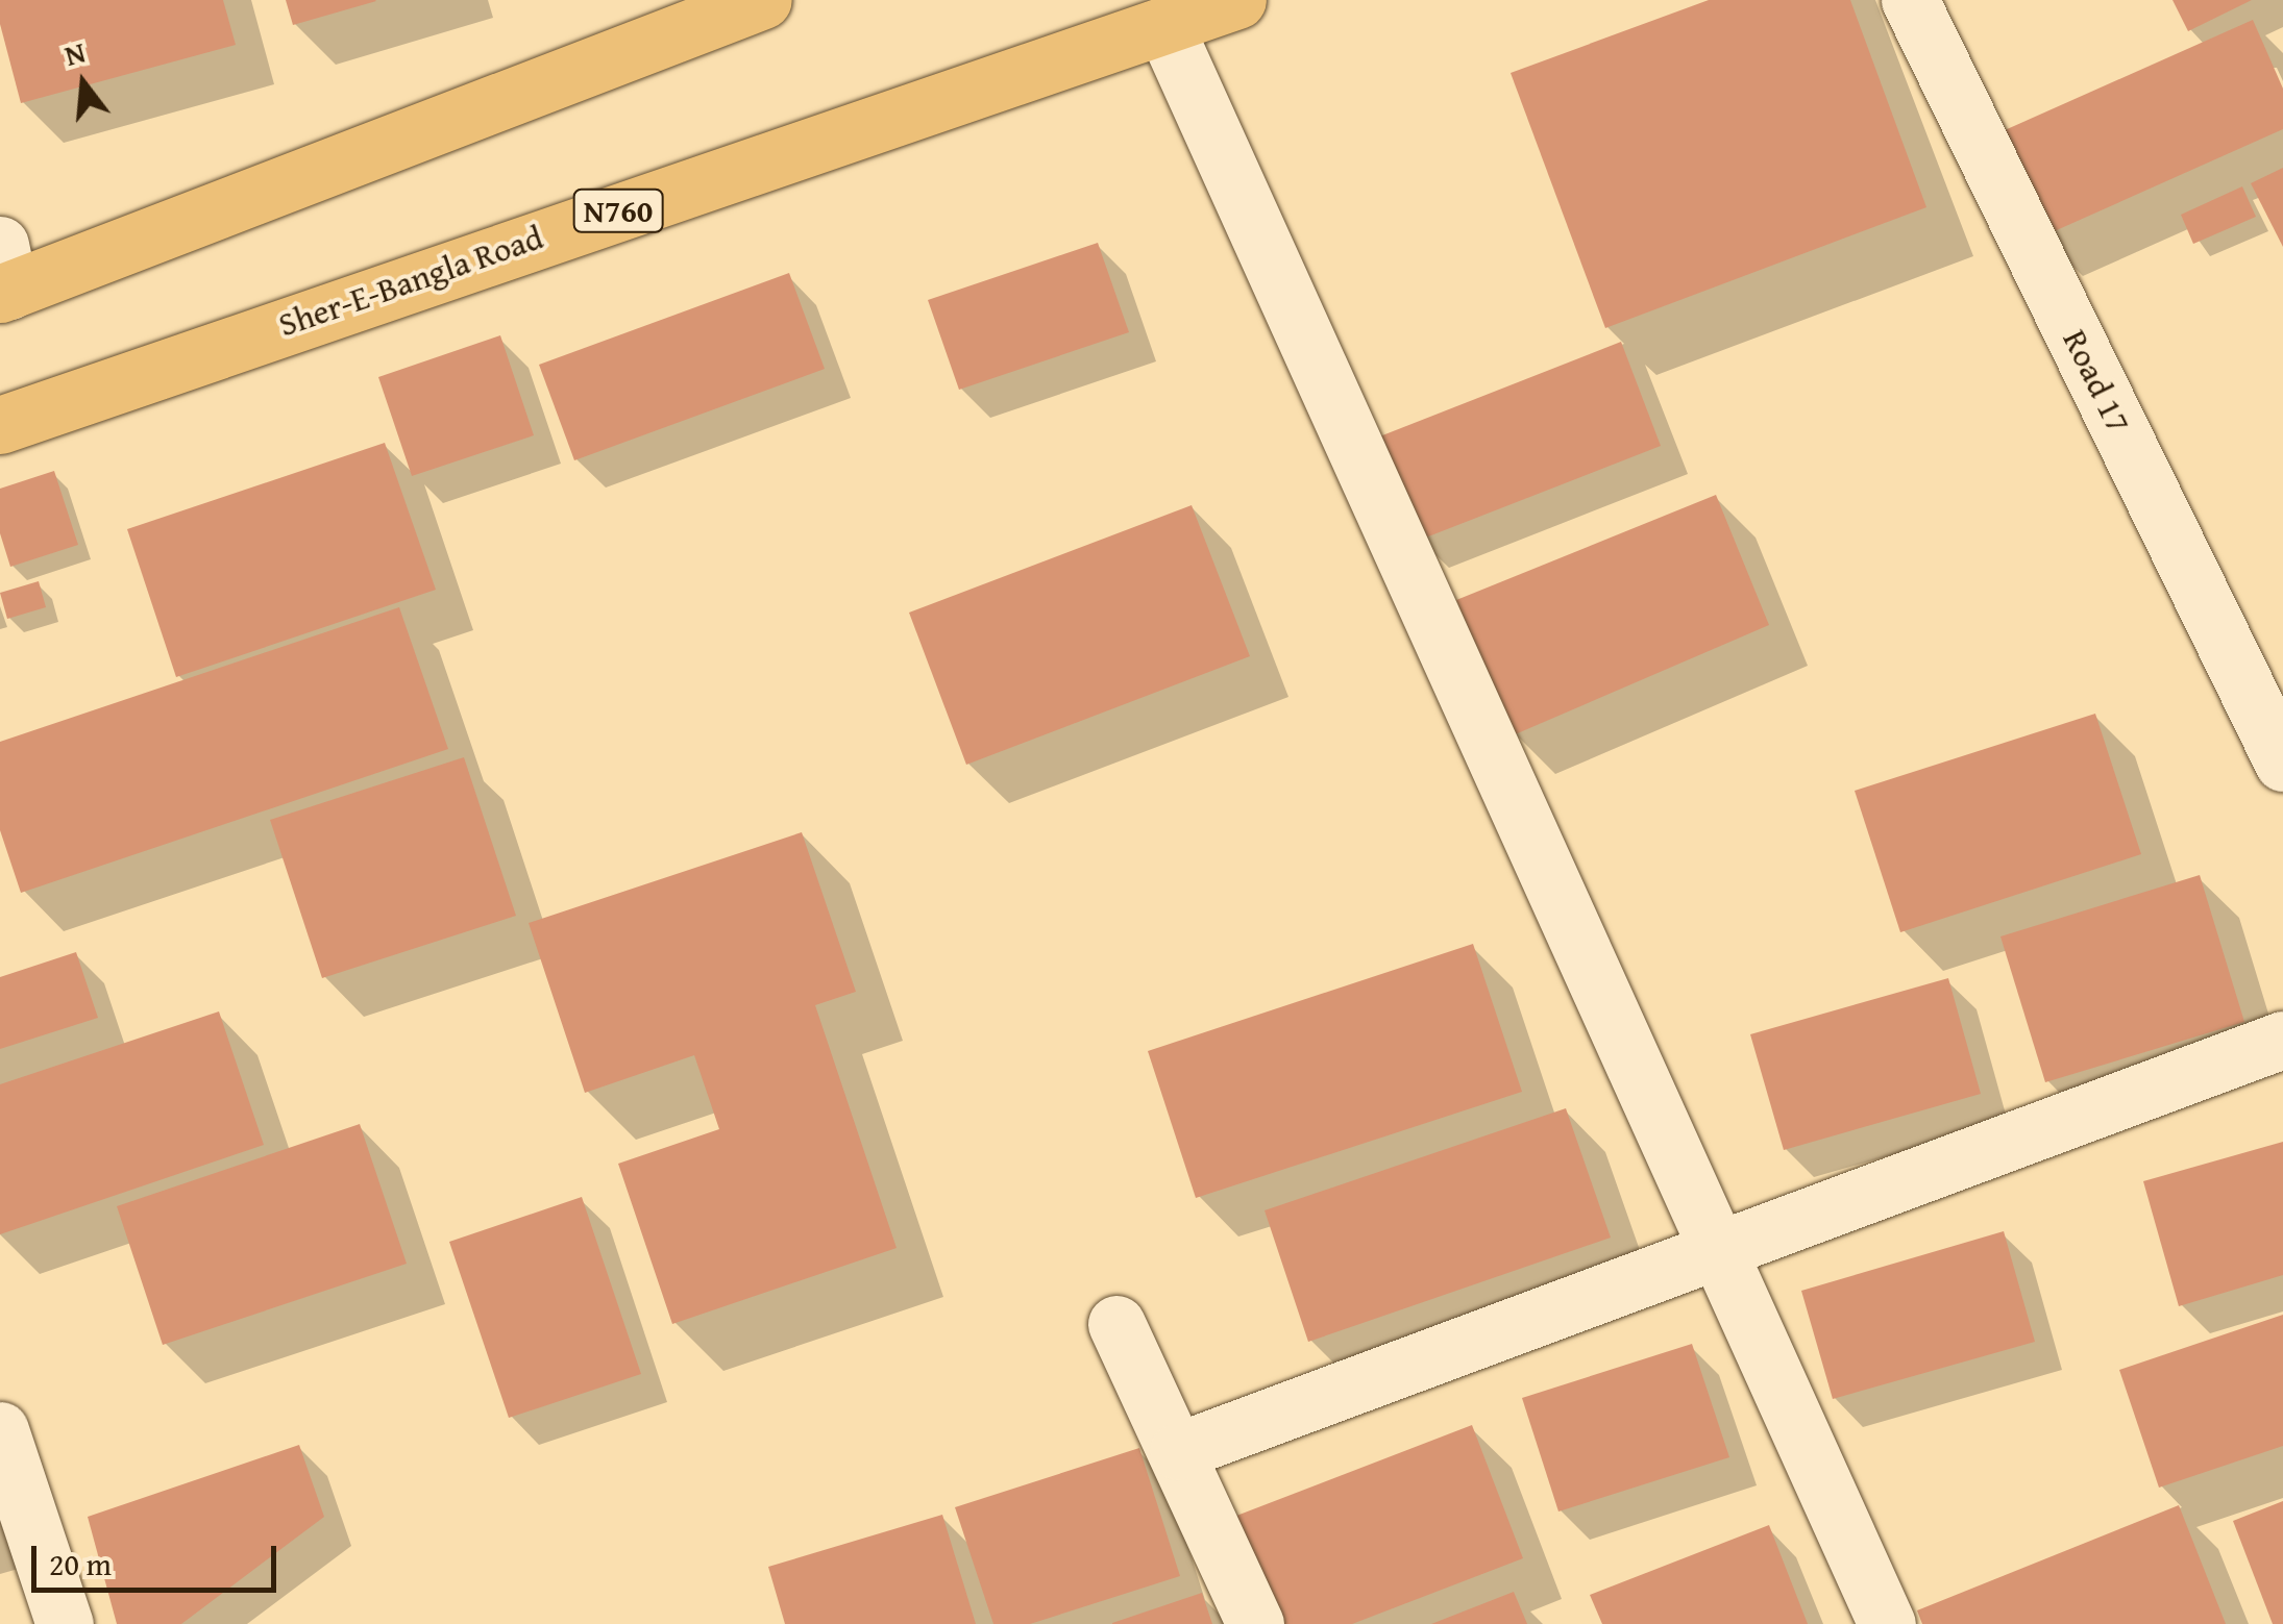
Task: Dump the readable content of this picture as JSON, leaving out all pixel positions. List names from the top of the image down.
{
  "streets": {
    "highway": ["N760", "Sher-E-Bangla Road"],
    "street": ["Road 17"]
  },
  "scale_bar": "20 m",
  "north": "top"
}
